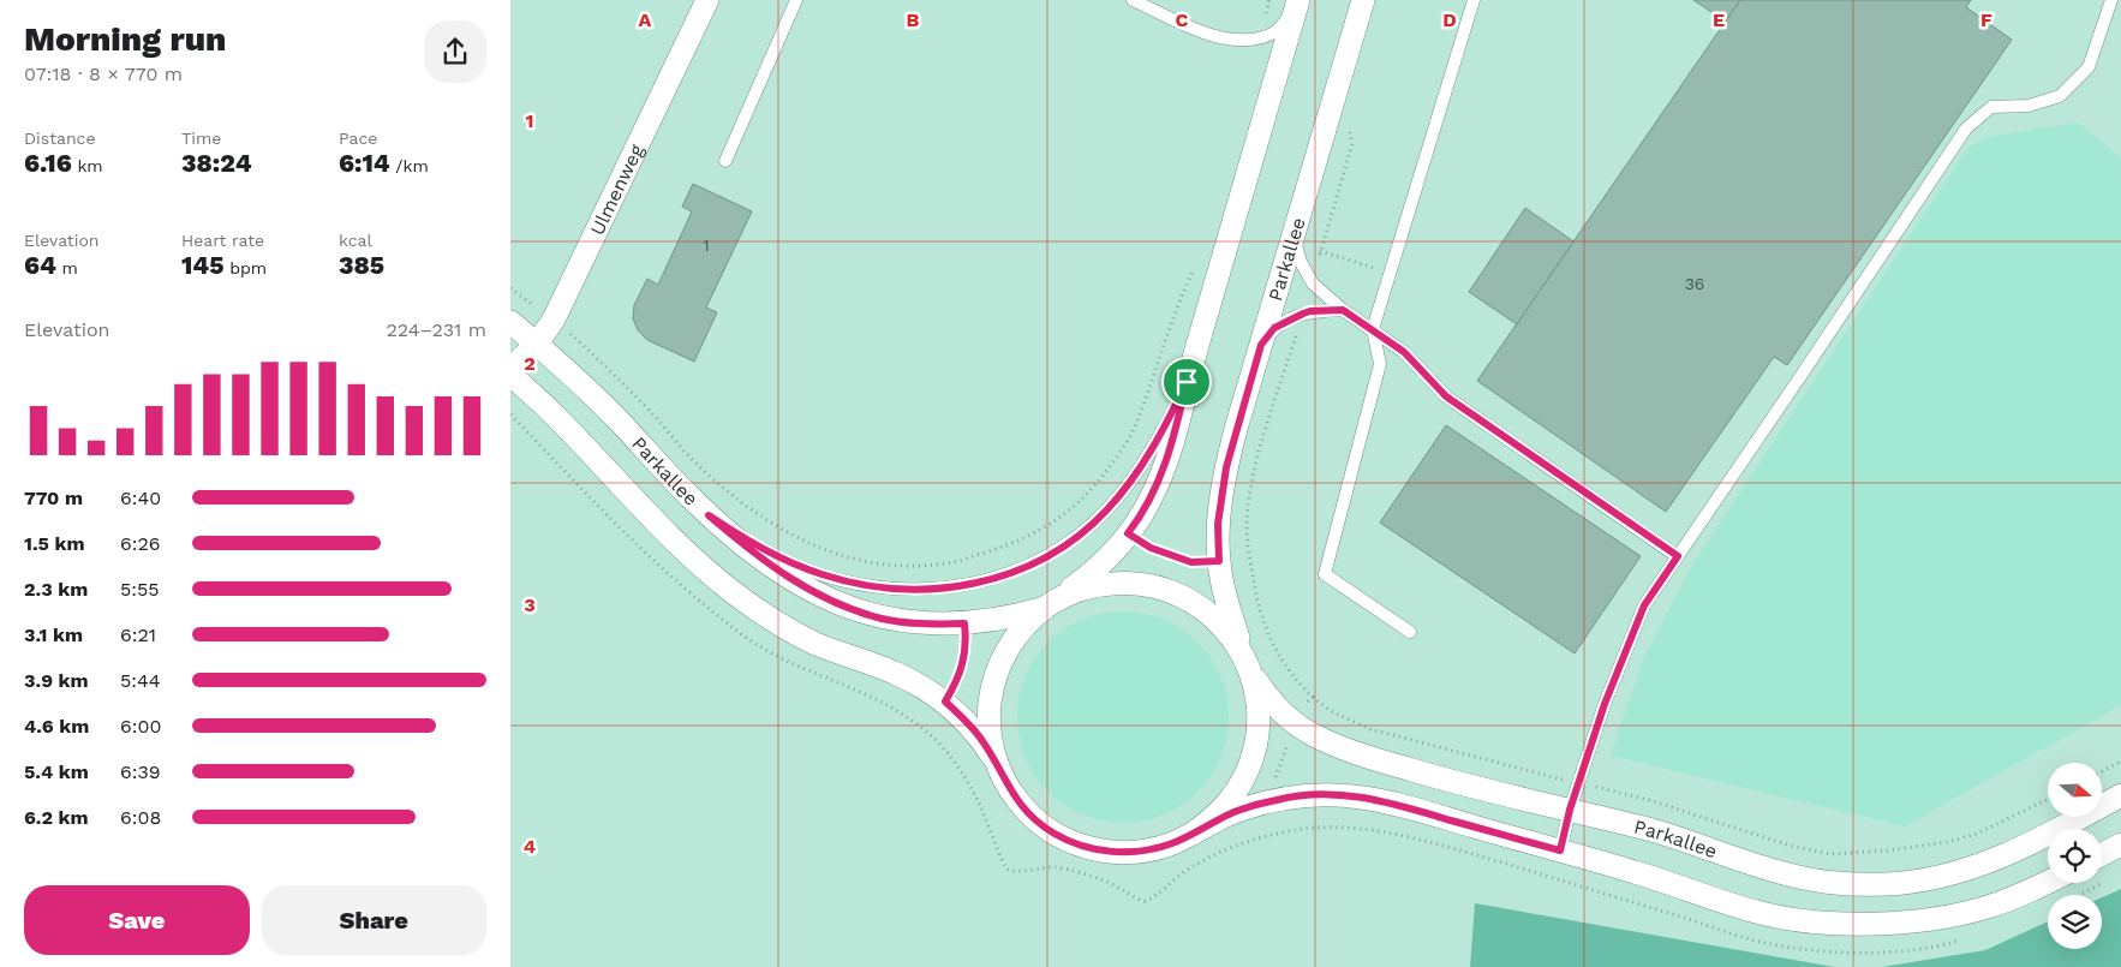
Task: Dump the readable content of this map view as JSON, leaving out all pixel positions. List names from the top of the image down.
{
  "streets": {
    "street": ["Ulmenweg", "Parkallee"]
  },
  "crossings": [
    ["Ulmenweg", "Parkallee"]
  ],
  "house_numbers": ["1", "36"],
  "north": "right",
  "page": {
    "heading": ["Morning run", "07:18 · 8 × 770 m"],
    "stats": [
      ["Distance", "6.16 km"],
      ["Time", "38:24"],
      ["Pace", "6:14 /km"],
      ["Elevation", "64 m"],
      ["Heart rate", "145 bpm"],
      ["kcal", "385"]
    ],
    "chart": ["Elevation", "224–231 m"],
    "list": [
      {
        "name": "770 m",
        "note": "6:40"
      },
      {
        "name": "1.5 km",
        "note": "6:26"
      },
      {
        "name": "2.3 km",
        "note": "5:55"
      },
      {
        "name": "3.1 km",
        "note": "6:21"
      },
      {
        "name": "3.9 km",
        "note": "5:44"
      },
      {
        "name": "4.6 km",
        "note": "6:00"
      },
      {
        "name": "5.4 km",
        "note": "6:39"
      },
      {
        "name": "6.2 km",
        "note": "6:08"
      }
    ],
    "buttons": ["Save", "Share"]
  },
  "grid": {
    "columns": [
      "A",
      "B",
      "C",
      "D",
      "E",
      "F"
    ],
    "rows": [
      "1",
      "2",
      "3",
      "4"
    ]
  }
}
